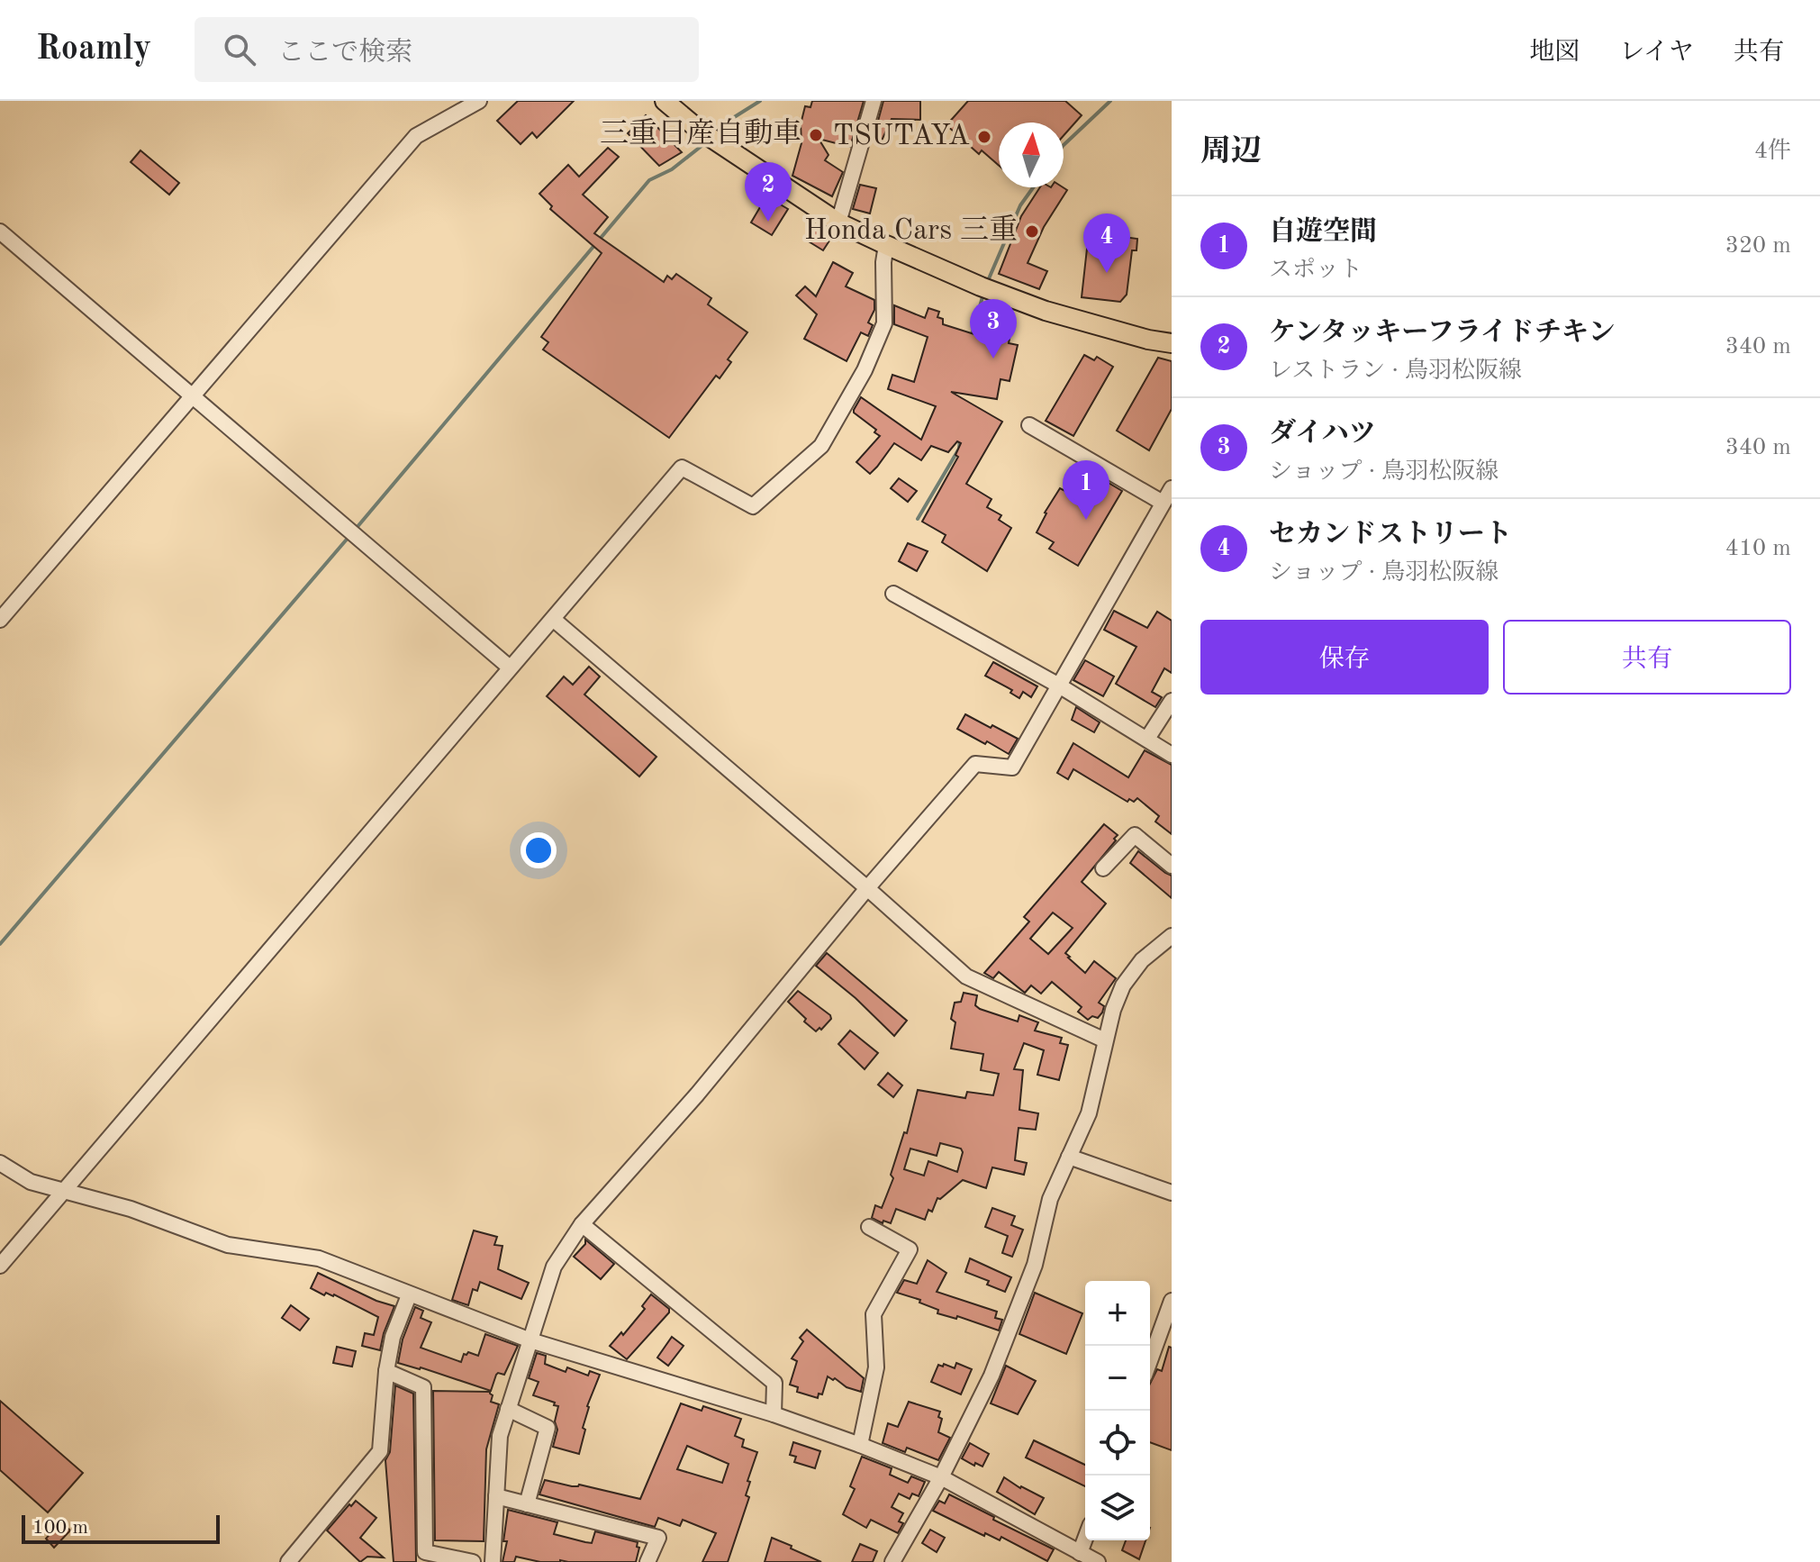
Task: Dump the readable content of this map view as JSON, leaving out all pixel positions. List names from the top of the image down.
{
  "places": ["三重日産自動車", "TSUTAYA", "Honda Cars 三重"],
  "scale_bar": "100 m",
  "north": "top",
  "page": {
    "header": "Roamly",
    "search": "ここで検索",
    "nav": ["地図", "レイヤ", "共有"],
    "heading": ["周辺", "4件"],
    "pins": [
      "2",
      "4",
      "3",
      "1"
    ],
    "list": [
      {
        "mark": "1",
        "name": "自遊空間",
        "note": "スポット",
        "value": "320 m"
      },
      {
        "mark": "2",
        "name": "ケンタッキーフライドチキン",
        "note": "レストラン · 鳥羽松阪線",
        "value": "340 m"
      },
      {
        "mark": "3",
        "name": "ダイハツ",
        "note": "ショップ · 鳥羽松阪線",
        "value": "340 m"
      },
      {
        "mark": "4",
        "name": "セカンドストリート",
        "note": "ショップ · 鳥羽松阪線",
        "value": "410 m"
      }
    ],
    "buttons": ["保存", "共有"],
    "map_buttons": ["+", "−"],
    "scale": "100 m"
  }
}
